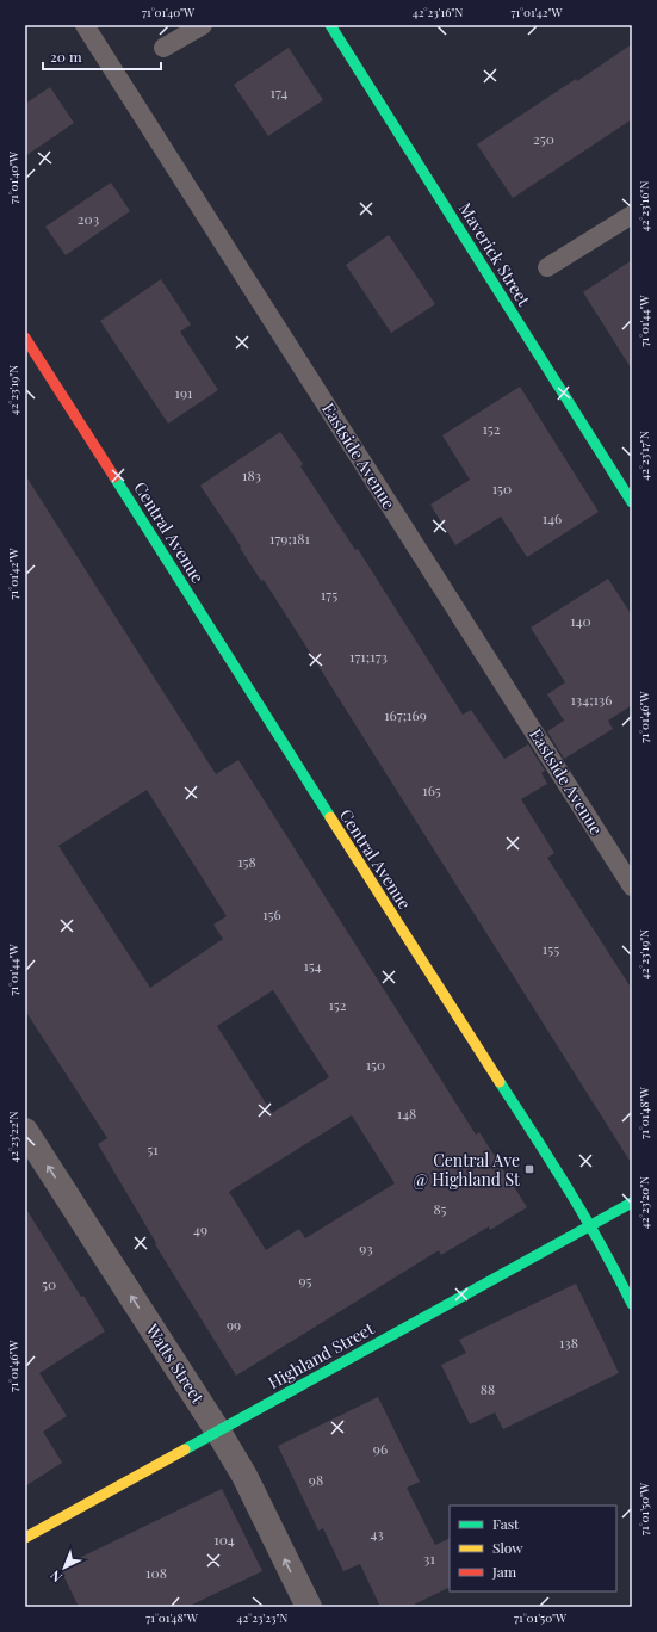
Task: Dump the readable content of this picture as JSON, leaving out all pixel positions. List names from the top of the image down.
{
  "streets": {
    "street": [
      "Maverick Street",
      "Central Avenue",
      "Highland Street",
      "Watts Street"
    ],
    "lane": ["Eastside Avenue"]
  },
  "crossings": [
    ["Central Avenue", "Highland Street"],
    ["Highland Street", "Watts Street"]
  ],
  "one_way": ["Watts Street"],
  "places": {
    "transit": ["Central Ave @ Highland St"]
  },
  "house_numbers": [
    "174",
    "250",
    "203",
    "191",
    "152",
    "183",
    "150",
    "146",
    "179;181",
    "175",
    "140",
    "171;173",
    "134;136",
    "167;169",
    "165",
    "158",
    "156",
    "155",
    "154",
    "152",
    "150",
    "148",
    "51",
    "85",
    "49",
    "93",
    "95",
    "50",
    "99",
    "138",
    "88",
    "96",
    "98",
    "43",
    "104",
    "31",
    "108"
  ],
  "legend": ["Fast", "Slow", "Jam"],
  "scale_bar": "20 m",
  "north": "bottom left",
  "coordinates": [
    "71°01'40\"W",
    "42°23'16\"N",
    "71°01'42\"W",
    "71°01'44\"W",
    "42°23'19\"N",
    "42°23'17\"N",
    "71°01'46\"W",
    "71°01'48\"W",
    "42°23'22\"N",
    "42°23'20\"N",
    "71°01'50\"W",
    "42°23'23\"N"
  ]
}
